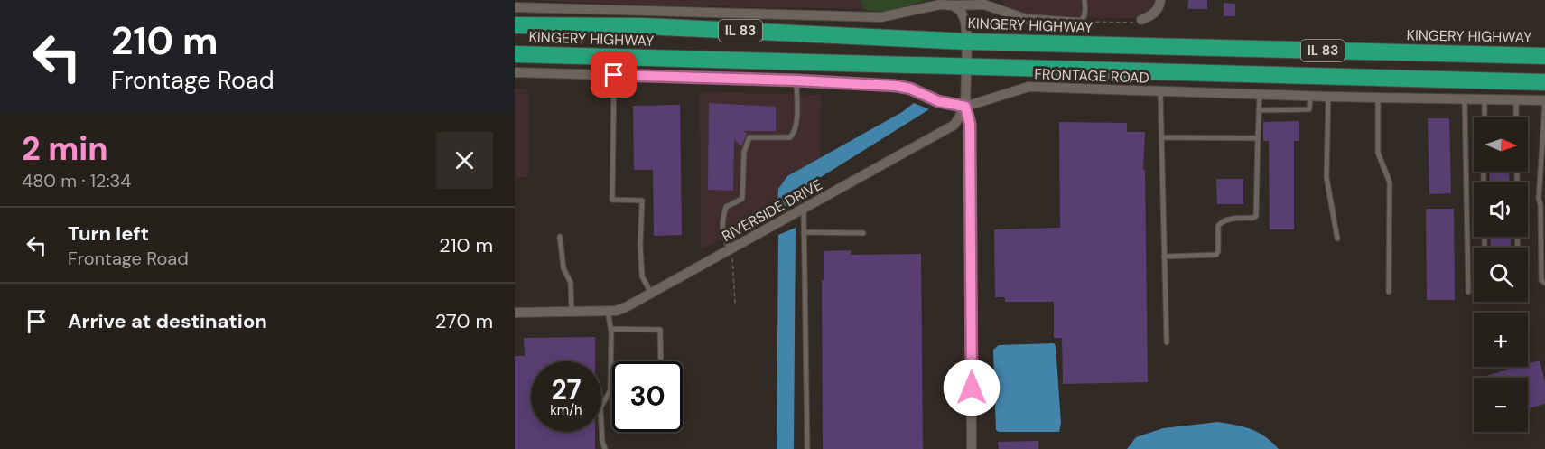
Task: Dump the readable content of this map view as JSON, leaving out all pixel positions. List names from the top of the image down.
{
  "streets": {
    "highway": ["KINGERY HIGHWAY", "IL 83"],
    "street": ["FRONTAGE ROAD", "RIVERSIDE DRIVE"]
  },
  "crossings": [
    ["FRONTAGE ROAD", "RIVERSIDE DRIVE"]
  ],
  "north": "right",
  "page": {
    "turn": ["210 m", "Frontage Road"],
    "heading": ["2 min", "480 m · 12:34"],
    "map_buttons": ["+", "−"],
    "list": [
      {
        "name": "Turn left",
        "note": "Frontage Road",
        "value": "210 m"
      },
      {
        "name": "Arrive at destination",
        "value": "270 m"
      }
    ],
    "speed": "27 km/h",
    "limit": "30"
  }
}
